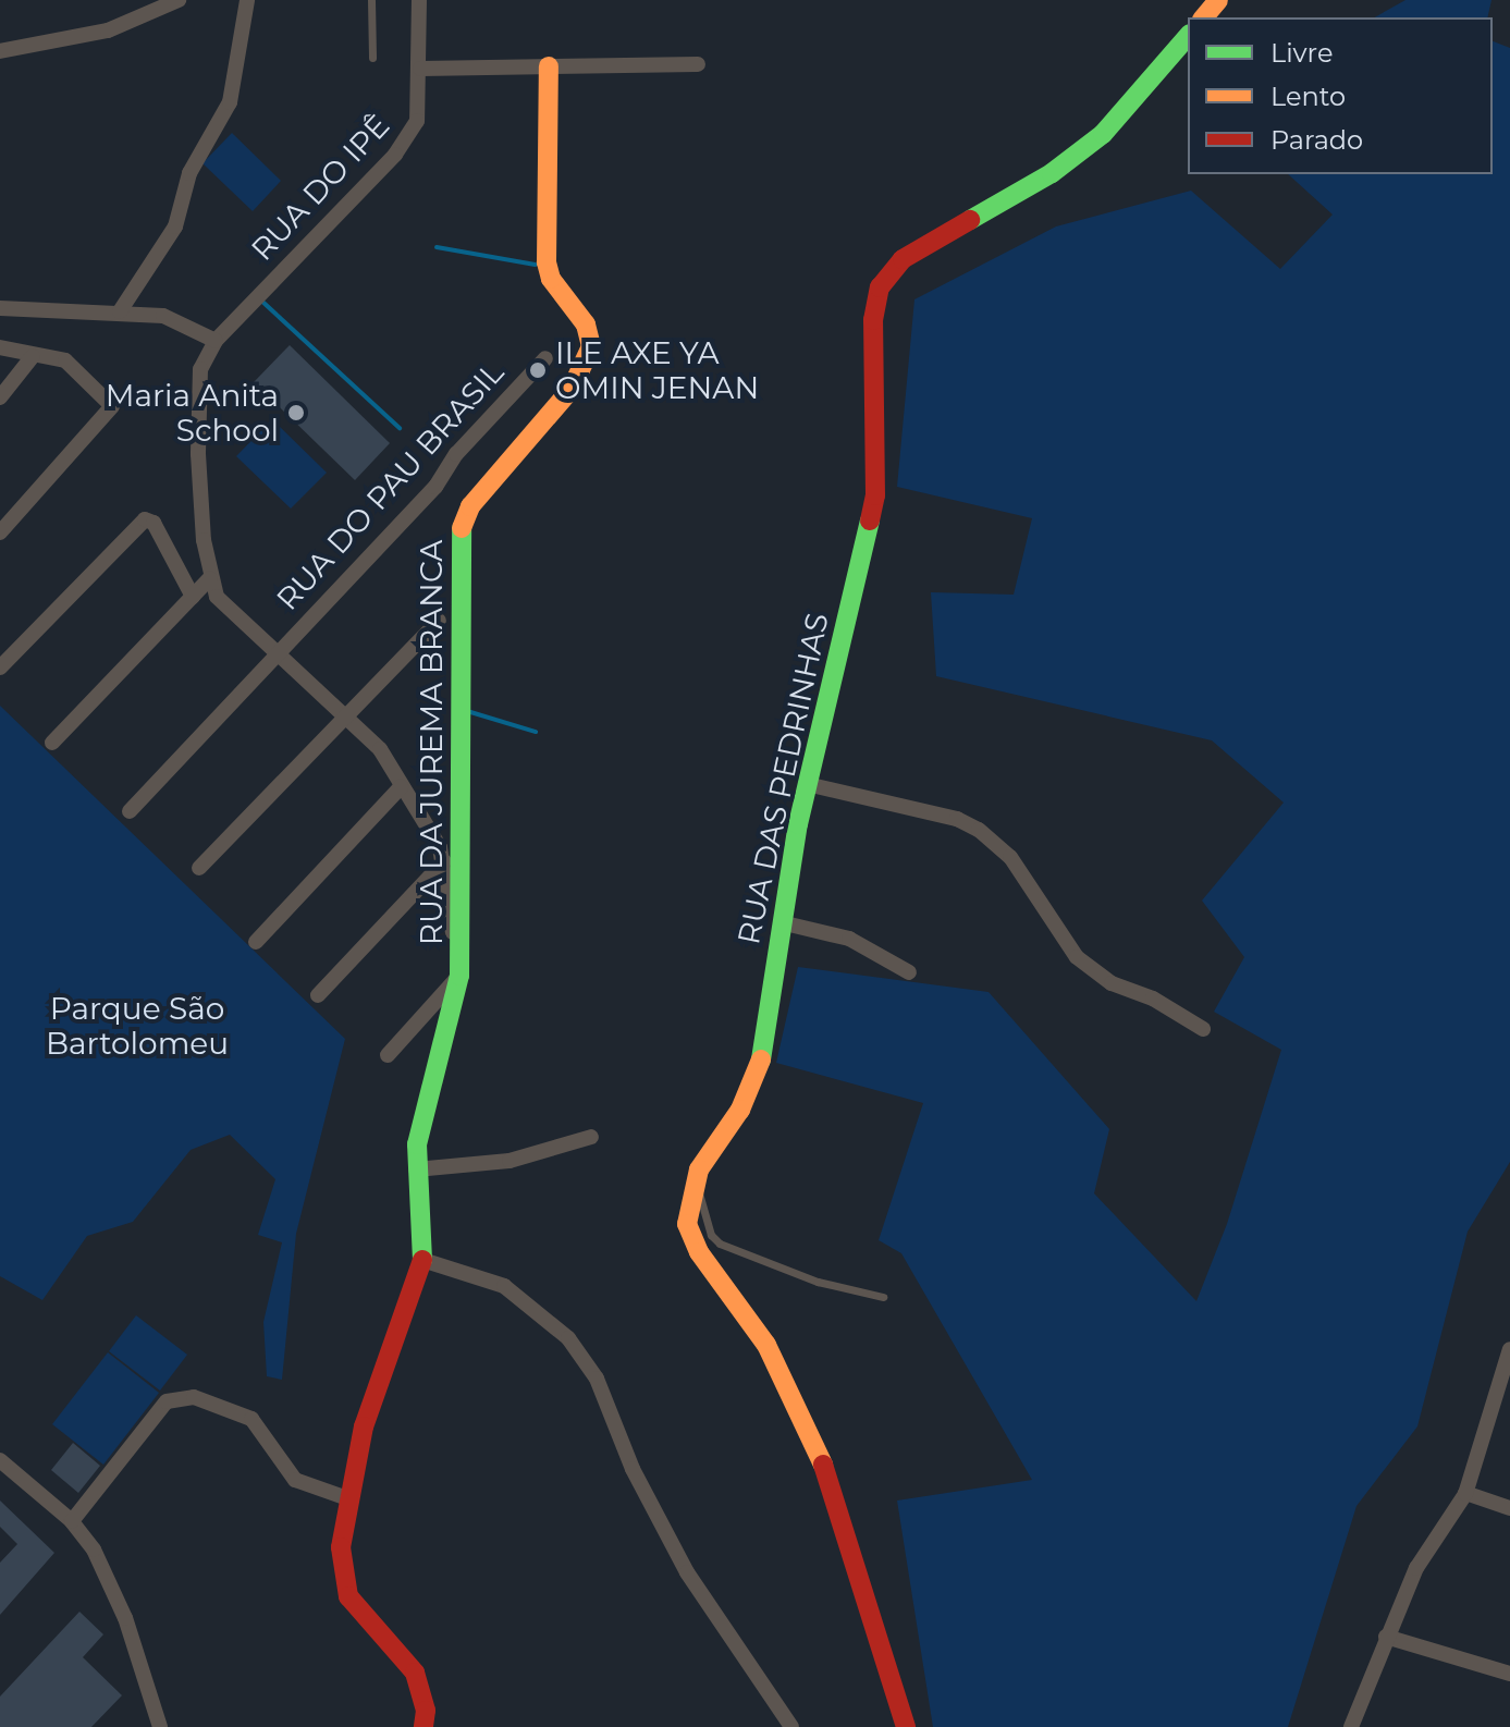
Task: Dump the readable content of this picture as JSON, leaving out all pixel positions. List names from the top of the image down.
{
  "streets": {
    "main road": ["RUA DA JUREMA BRANCA", "RUA DAS PEDRINHAS"],
    "street": ["RUA DO IPÊ", "RUA DO PAU BRASIL"]
  },
  "parks": ["Parque São Bartolomeu"],
  "places": ["ILE AXE YA OMIN JENAN", "Maria Anita School"],
  "legend": ["Livre", "Lento", "Parado"]
}
